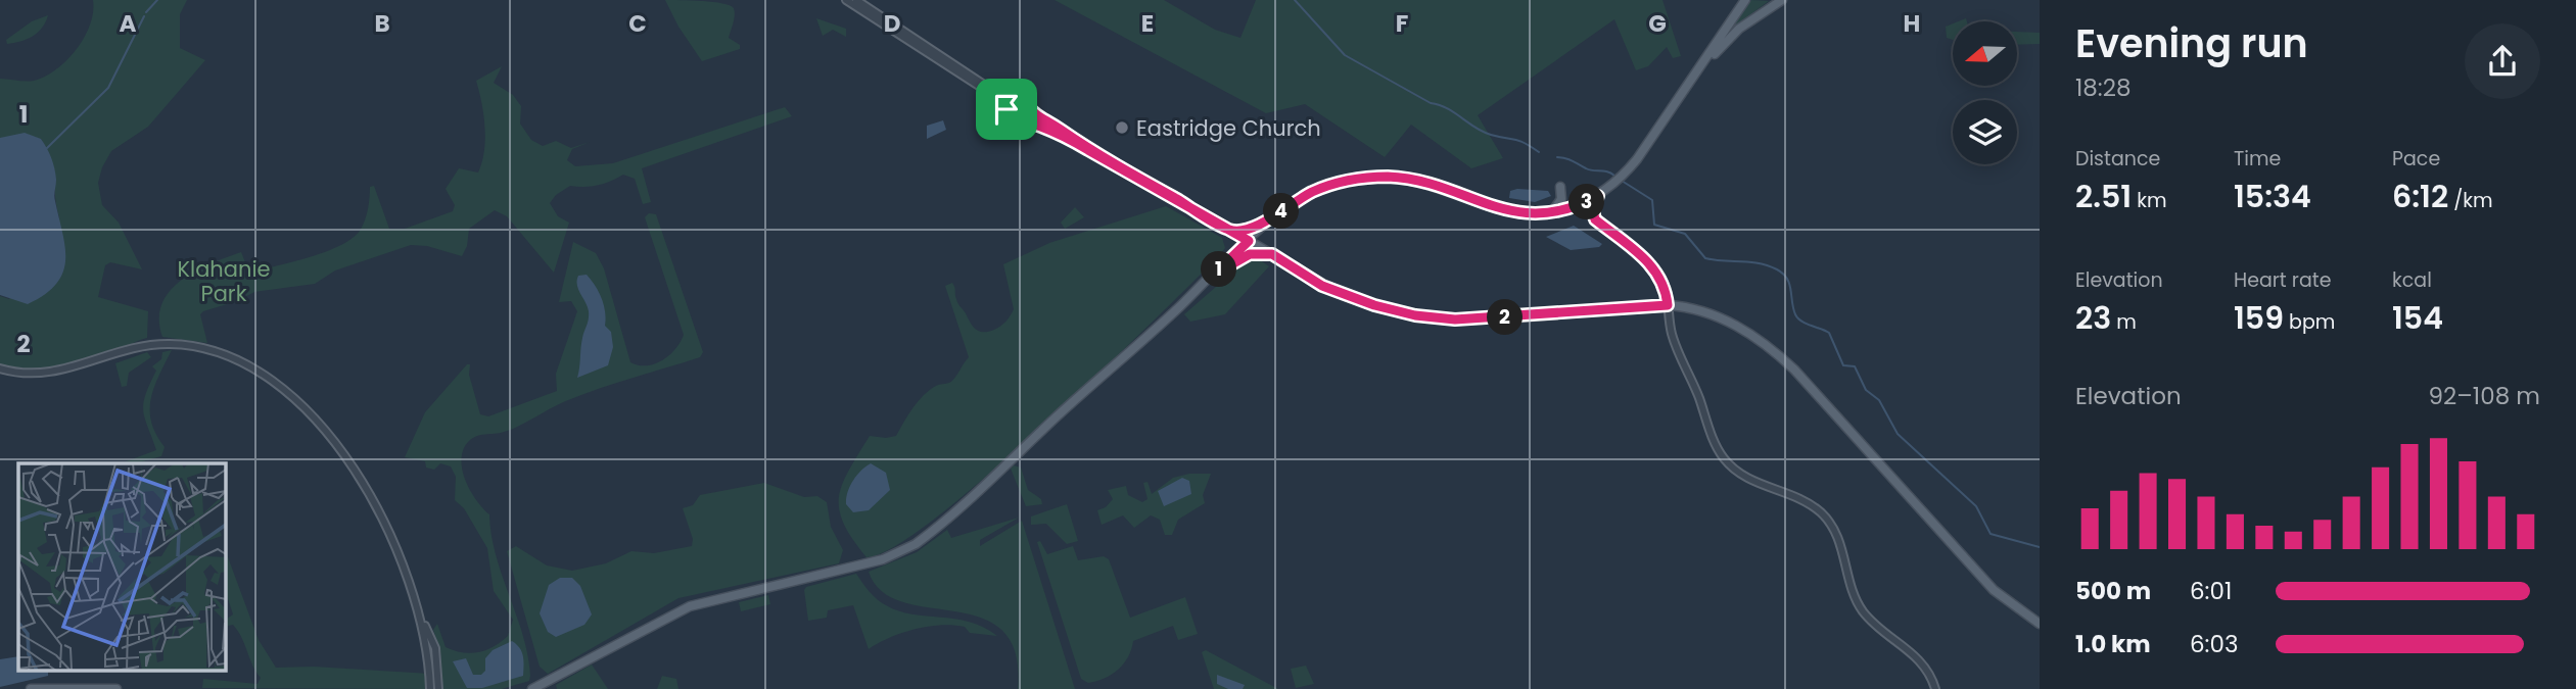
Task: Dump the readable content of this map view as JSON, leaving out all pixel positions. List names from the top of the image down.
{
  "parks": ["Klahanie Park"],
  "places": ["Eastridge Church"],
  "north": "left",
  "page": {
    "heading": ["Evening run", "18:28"],
    "stats": [
      ["Distance", "2.51 km"],
      ["Time", "15:34"],
      ["Pace", "6:12 /km"],
      ["Elevation", "23 m"],
      ["Heart rate", "159 bpm"],
      ["kcal", "154"]
    ],
    "pins": [
      "3",
      "4",
      "1",
      "2"
    ],
    "chart": ["Elevation", "92–108 m"],
    "list": [
      {
        "name": "500 m",
        "note": "6:01"
      },
      {
        "name": "1.0 km",
        "note": "6:03"
      }
    ]
  },
  "grid": {
    "columns": [
      "A",
      "B",
      "C",
      "D",
      "E",
      "F",
      "G",
      "H"
    ],
    "rows": ["1", "2"]
  }
}
